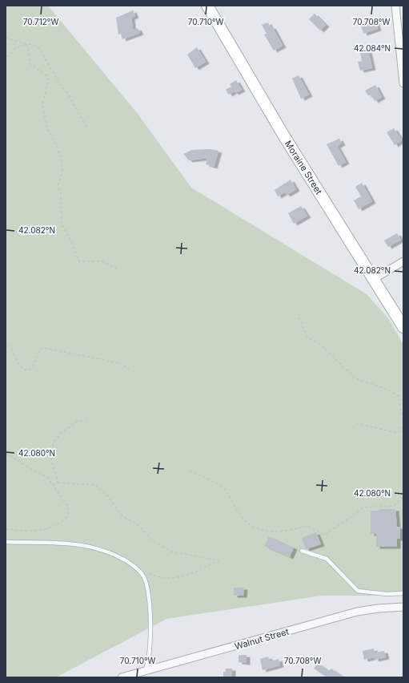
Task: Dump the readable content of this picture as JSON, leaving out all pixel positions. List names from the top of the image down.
{
  "streets": {
    "main road": ["Moraine Street"],
    "street": ["Walnut Street"]
  },
  "coordinates": [
    "70.712°W",
    "70.710°W",
    "70.708°W",
    "42.084°N",
    "42.082°N",
    "42.080°N"
  ]
}
